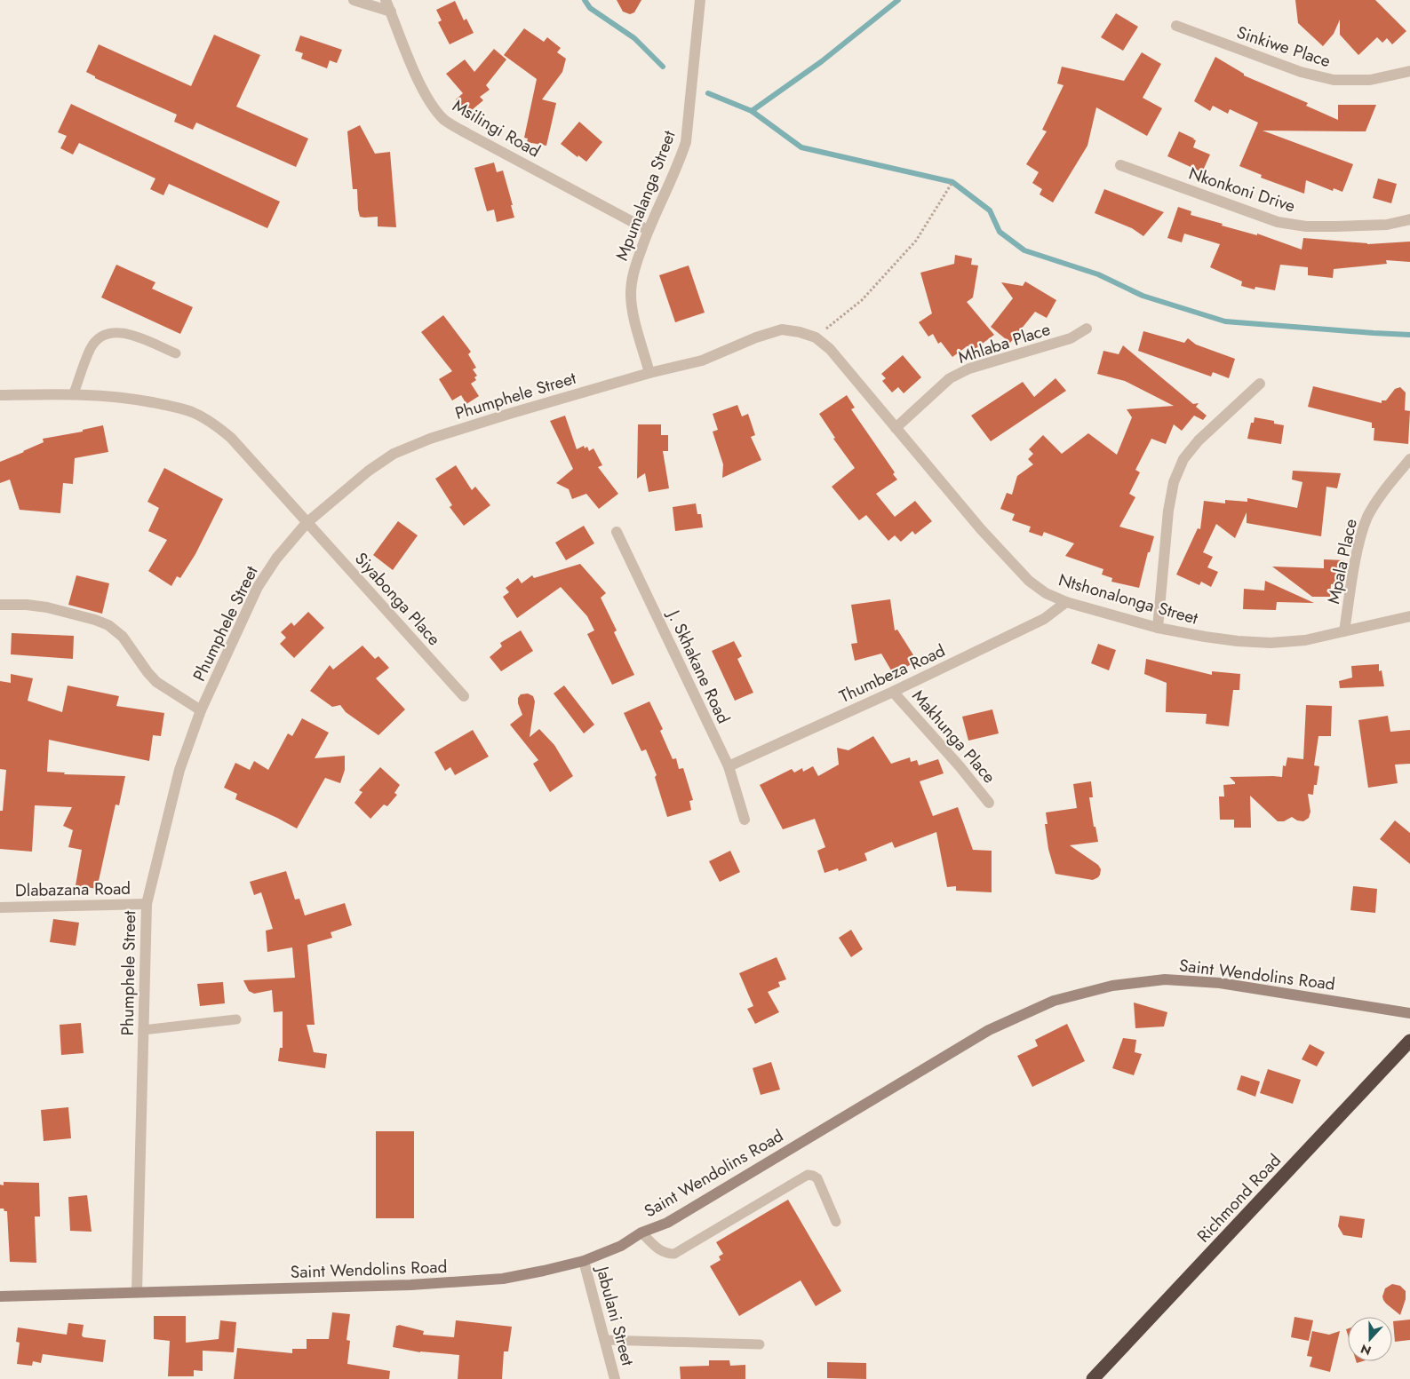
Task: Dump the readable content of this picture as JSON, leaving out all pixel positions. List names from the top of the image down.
{
  "streets": {
    "highway": ["Richmond Road"],
    "street": [
      "Sinkiwe Place",
      "Msilingi Road",
      "Nkonkoni Drive",
      "Mpumalanga Street",
      "Mhlaba Place",
      "Phumphele Street",
      "Mpala Place",
      "Siyabonga Place",
      "Ntshonalonga Street",
      "J. Skhakane Road",
      "Thumbeza Road",
      "Makhunga Place",
      "Dlabazana Road",
      "Saint Wendolins Road",
      "Jabulani Street"
    ]
  },
  "crossings": [
    ["Msilingi Road", "Mpumalanga Street"],
    ["Mpumalanga Street", "Phumphele Street"],
    ["Mhlaba Place", "Ntshonalonga Street"],
    ["Phumphele Street", "Siyabonga Place"],
    ["Phumphele Street", "Ntshonalonga Street"],
    ["Phumphele Street", "Dlabazana Road"],
    ["Phumphele Street", "Saint Wendolins Road"],
    ["Mpala Place", "Ntshonalonga Street"],
    ["Ntshonalonga Street", "Thumbeza Road"],
    ["J. Skhakane Road", "Thumbeza Road"],
    ["Thumbeza Road", "Makhunga Place"],
    ["Saint Wendolins Road", "Jabulani Street"]
  ],
  "north": "bottom"
}
